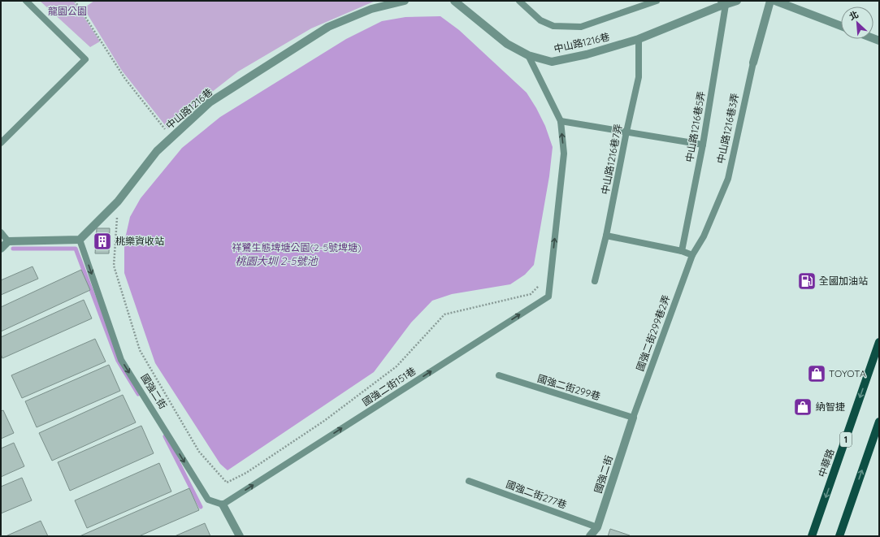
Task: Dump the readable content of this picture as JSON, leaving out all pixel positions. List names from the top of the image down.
{
  "streets": {
    "main road": ["1", "中華路"],
    "street": ["中山路1216巷", "中山路1216巷3弄", "國強二街"],
    "lane": [
      "中山路1216巷5弄",
      "中山路1216巷7弄",
      "國強二街299巷2弄",
      "國強二街151巷",
      "國強二街299巷",
      "國強二街277巷"
    ]
  },
  "crossings": [
    ["中山路1216巷", "中山路1216巷5弄"],
    ["中山路1216巷", "中山路1216巷7弄"],
    ["中山路1216巷", "國強二街"],
    ["中山路1216巷3弄", "國強二街299巷2弄"],
    ["國強二街299巷2弄", "國強二街299巷"],
    ["國強二街299巷2弄", "國強二街"],
    ["國強二街151巷", "國強二街"],
    ["國強二街299巷", "國強二街"],
    ["國強二街", "國強二街277巷"]
  ],
  "one_way": ["國強二街151巷", "國強二街"],
  "water": ["桃園大圳 2-5號池"],
  "parks": ["龍園公園", "祥鷺生態埤塘公園(2-5號埤塘)"],
  "places": {
    "building": ["桃樂資收站"],
    "fuel station": ["全國加油站"],
    "shop": ["TOYOTA", "納智捷"]
  },
  "north": "top left"
}
